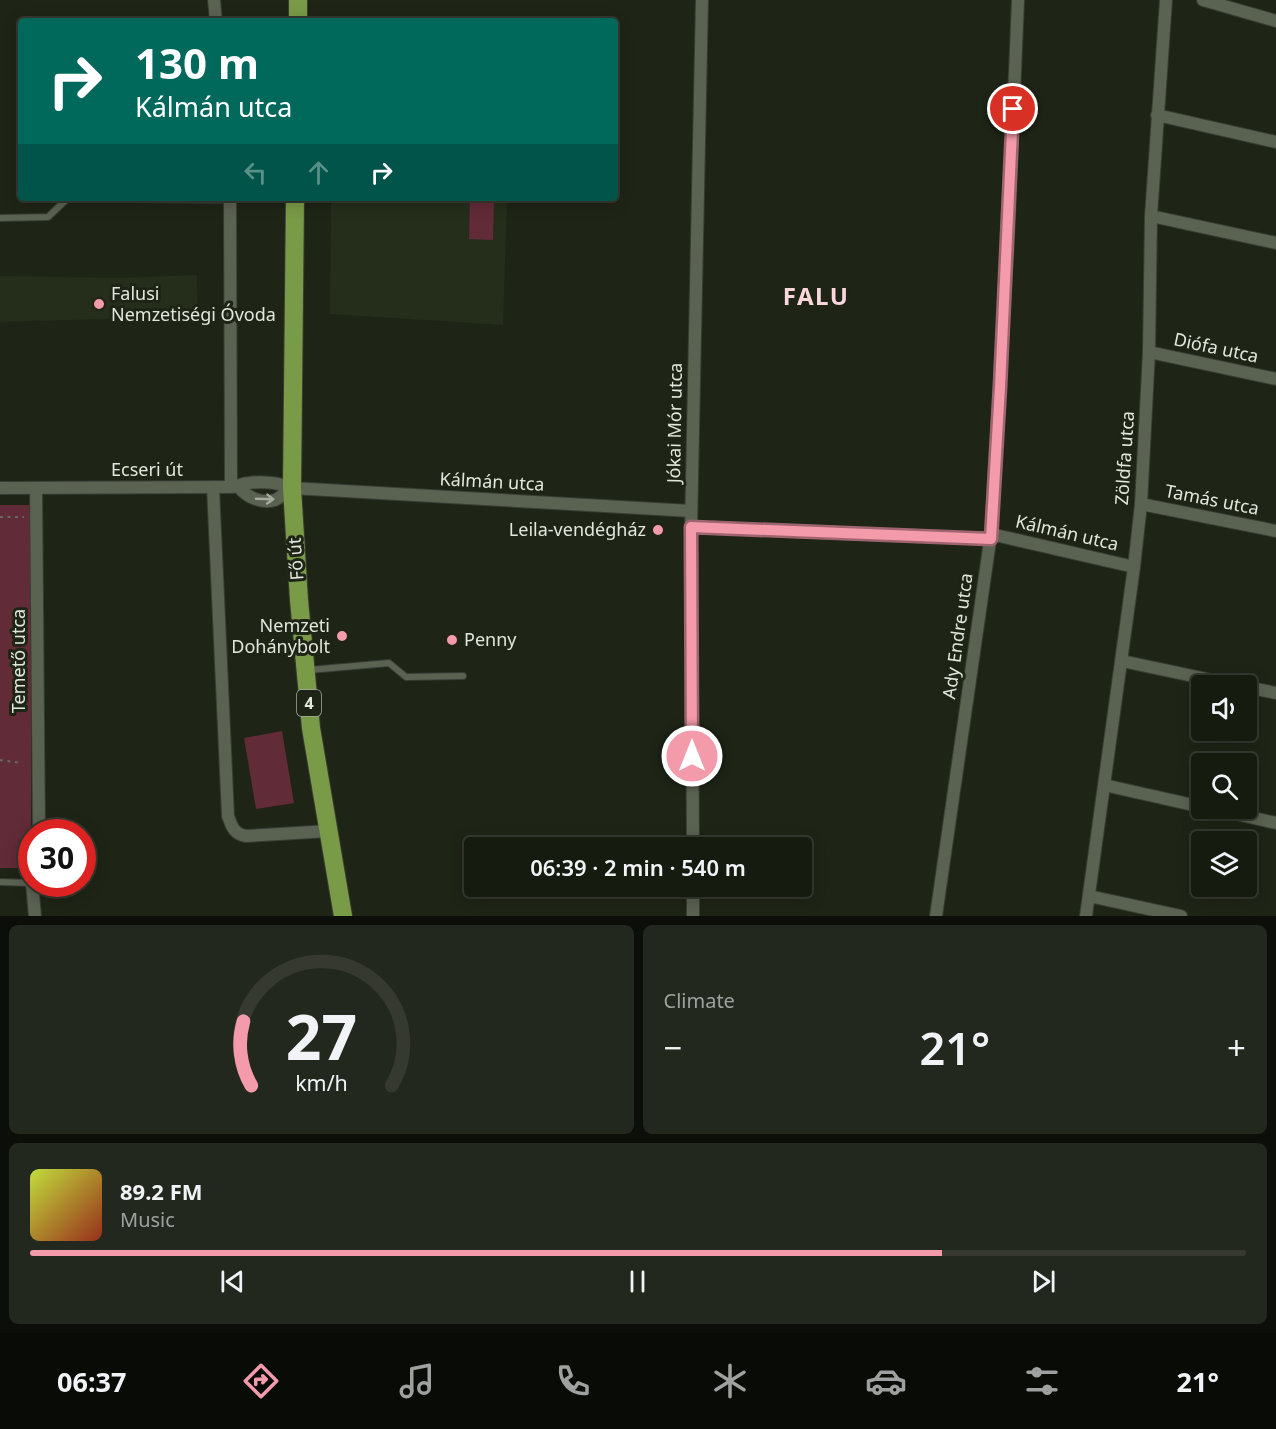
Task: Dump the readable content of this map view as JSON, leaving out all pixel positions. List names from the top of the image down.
{
  "streets": {
    "main road": ["Fő út", "4"],
    "street": [
      "Diófa utca",
      "Jókai Mór utca",
      "Zöldfa utca",
      "Ecseri út",
      "Kálmán utca",
      "Tamás utca",
      "Ady Endre utca",
      "Temető utca"
    ]
  },
  "crossings": [
    ["Diófa utca", "Zöldfa utca"],
    ["Jókai Mór utca", "Kálmán utca"],
    ["Zöldfa utca", "Kálmán utca"],
    ["Zöldfa utca", "Tamás utca"],
    ["Ecseri út", "Kálmán utca"],
    ["Ecseri út", "Fő út"],
    ["Ecseri út", "Temető utca"],
    ["Kálmán utca", "Fő út"],
    ["Kálmán utca", "Ady Endre utca"]
  ],
  "districts": ["FALU"],
  "places": [
    "Falusi Nemzetiségi Óvoda",
    "Leila-vendégház",
    "Nemzeti Dohánybolt",
    "Penny"
  ],
  "page": {
    "turn": ["130 m", "Kálmán utca"],
    "limit": "30",
    "trip": "06:39 · 2 min · 540 m",
    "tile": "Climate",
    "heat": ["−", "21°", "+"],
    "song": ["89.2 FM", "Music"],
    "tabs": ["06:37", "21°"],
    "gauge": ["27", "km/h"]
  }
}
